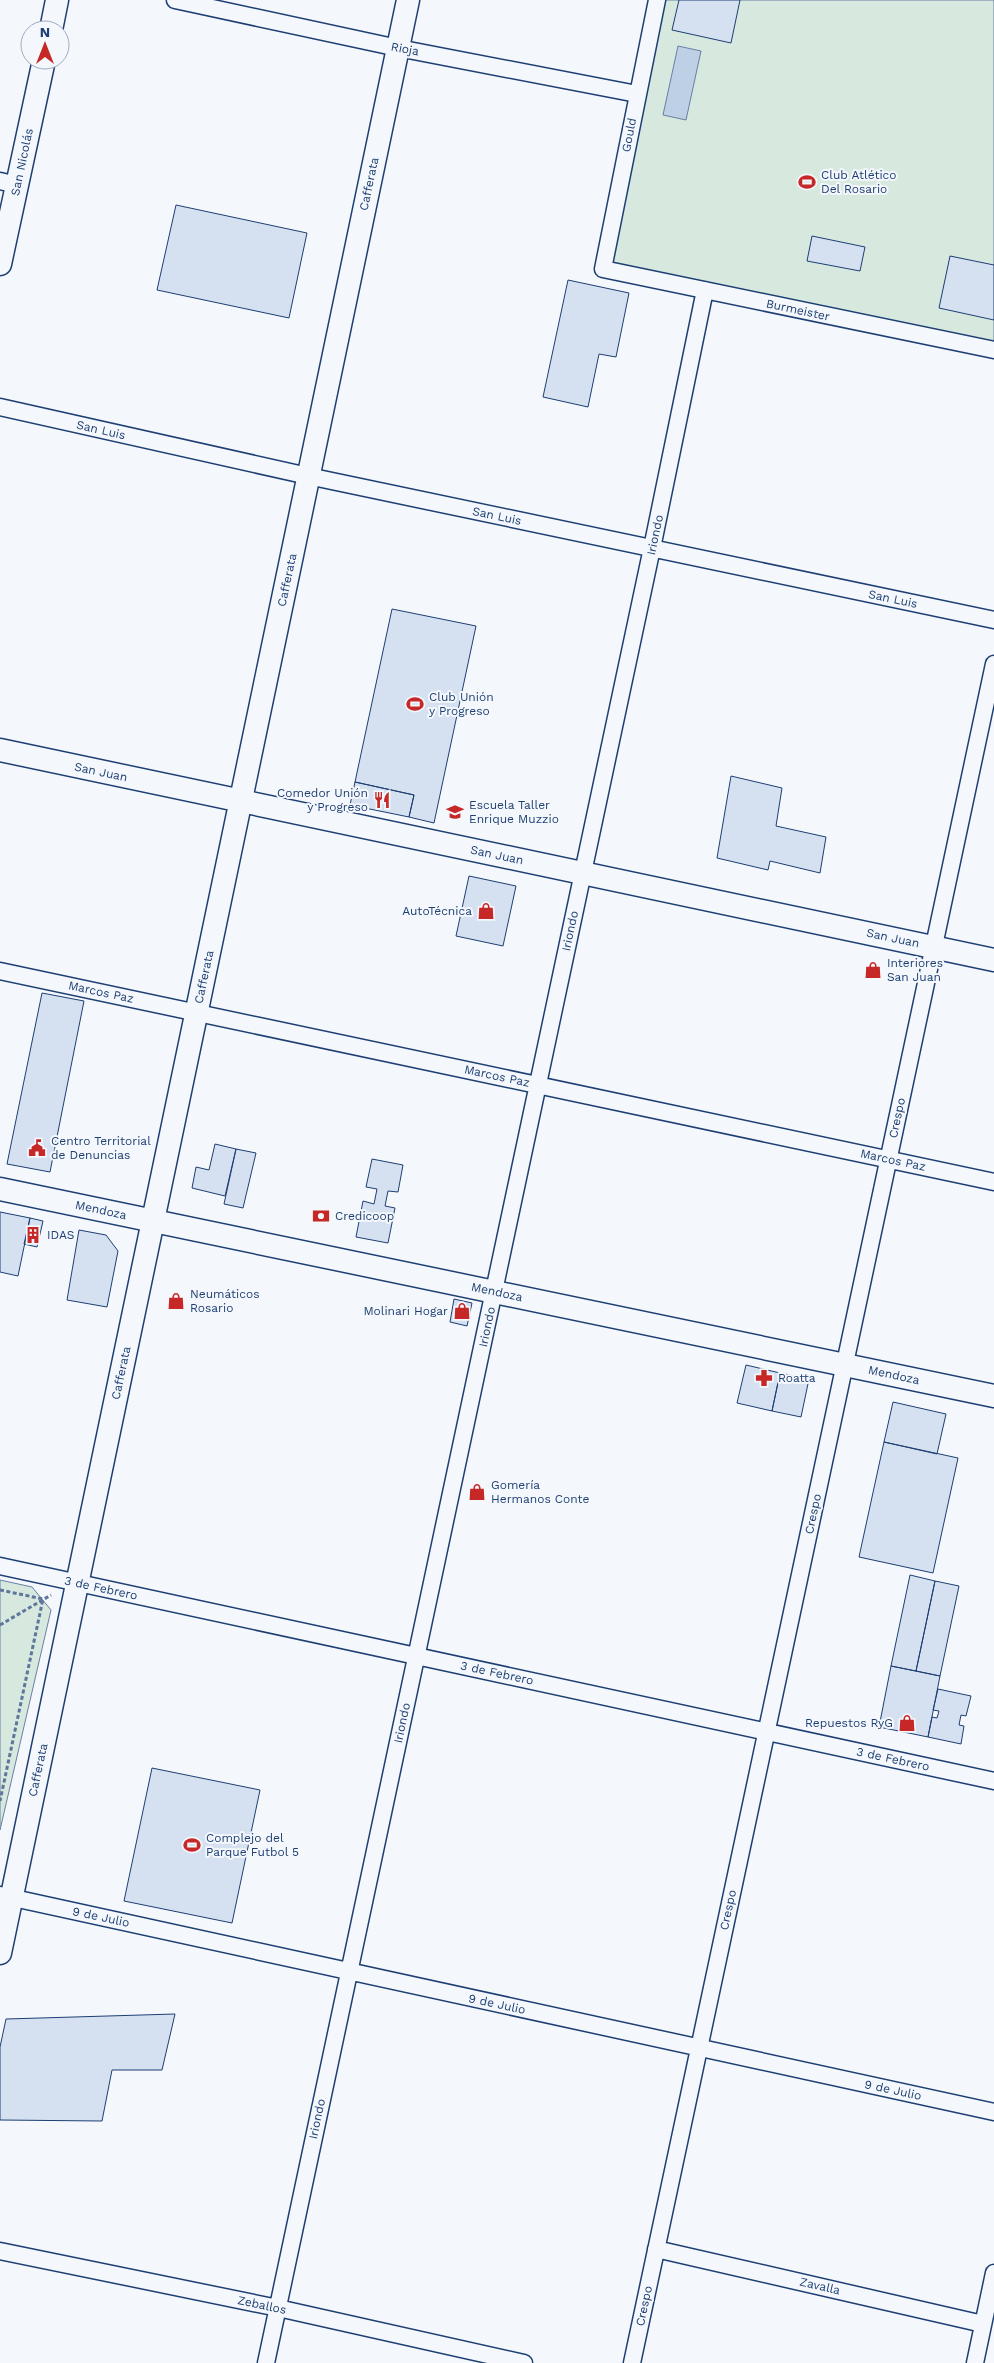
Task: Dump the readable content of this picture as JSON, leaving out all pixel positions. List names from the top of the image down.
{
  "streets": {
    "main road": [
      "San Nicolás",
      "Cafferata",
      "San Juan",
      "Mendoza"
    ],
    "street": [
      "Rioja",
      "Gould",
      "Burmeister",
      "San Luis",
      "Iriondo",
      "Marcos Paz",
      "Crespo",
      "3 de Febrero",
      "9 de Julio",
      "Zavalla",
      "Zeballos"
    ]
  },
  "crossings": [
    ["Rioja", "Gould"],
    ["Rioja", "Cafferata"],
    ["Gould", "Burmeister"],
    ["Cafferata", "San Luis"],
    ["Cafferata", "San Juan"],
    ["Cafferata", "Marcos Paz"],
    ["Cafferata", "Mendoza"],
    ["Cafferata", "3 de Febrero"],
    ["Cafferata", "9 de Julio"],
    ["Burmeister", "Iriondo"],
    ["San Luis", "Iriondo"],
    ["Iriondo", "San Juan"],
    ["Iriondo", "Marcos Paz"],
    ["Iriondo", "Mendoza"],
    ["Iriondo", "3 de Febrero"],
    ["Iriondo", "9 de Julio"],
    ["Iriondo", "Zeballos"],
    ["San Juan", "Crespo"],
    ["Marcos Paz", "Crespo"],
    ["Crespo", "Mendoza"],
    ["Crespo", "3 de Febrero"],
    ["Crespo", "9 de Julio"],
    ["Crespo", "Zavalla"]
  ],
  "places": {
    "sports": ["Club Atlético Del Rosario", "Club Unión y Progreso", "Complejo del Parque Futbol 5"],
    "restaurant": ["Comedor Unión y Progreso"],
    "school or university": ["Escuela Taller Enrique Muzzio"],
    "shop": [
      "AutoTécnica",
      "Interiores San Juan",
      "Neumáticos Rosario",
      "Molinari Hogar",
      "Gomería Hermanos Conte",
      "Repuestos RyG"
    ],
    "public building": ["Centro Territorial de Denuncias"],
    "bank": ["Credicoop"],
    "building": ["IDAS"],
    "pharmacy": ["Roatta"]
  },
  "north": "top"
}
